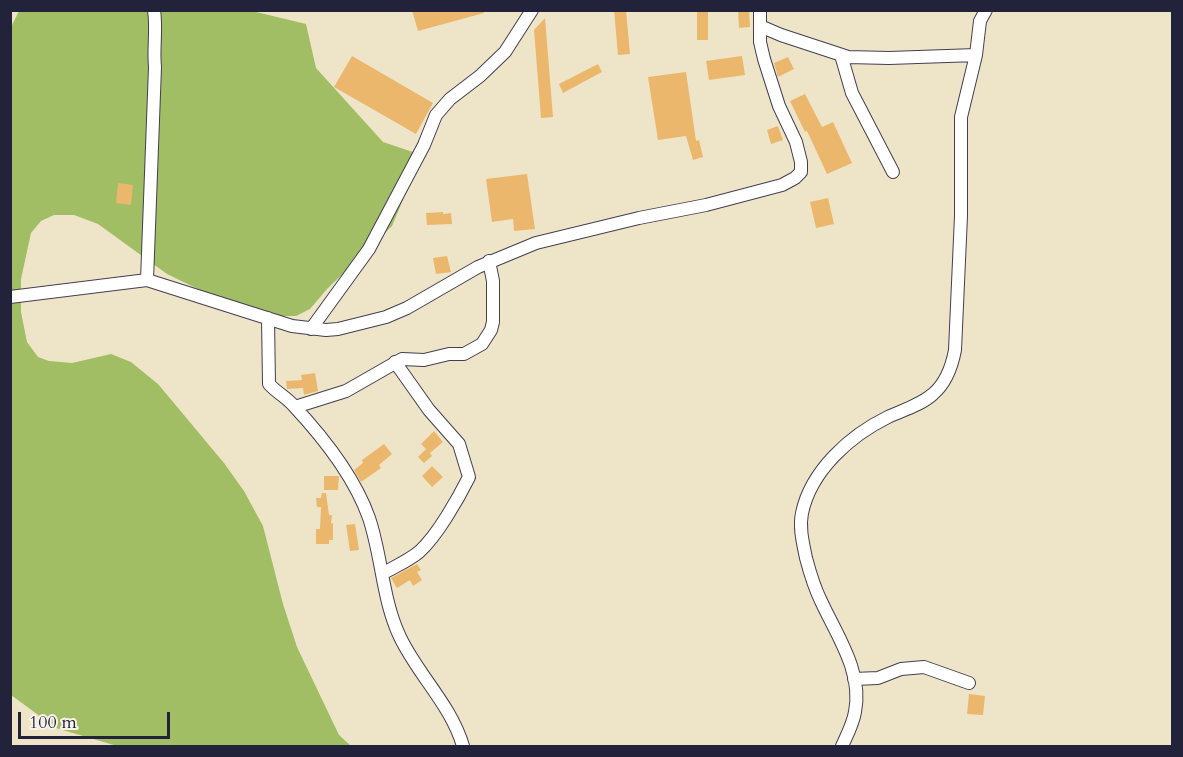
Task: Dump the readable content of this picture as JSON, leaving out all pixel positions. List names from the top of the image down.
{
  "scale_bar": "100 m"
}
